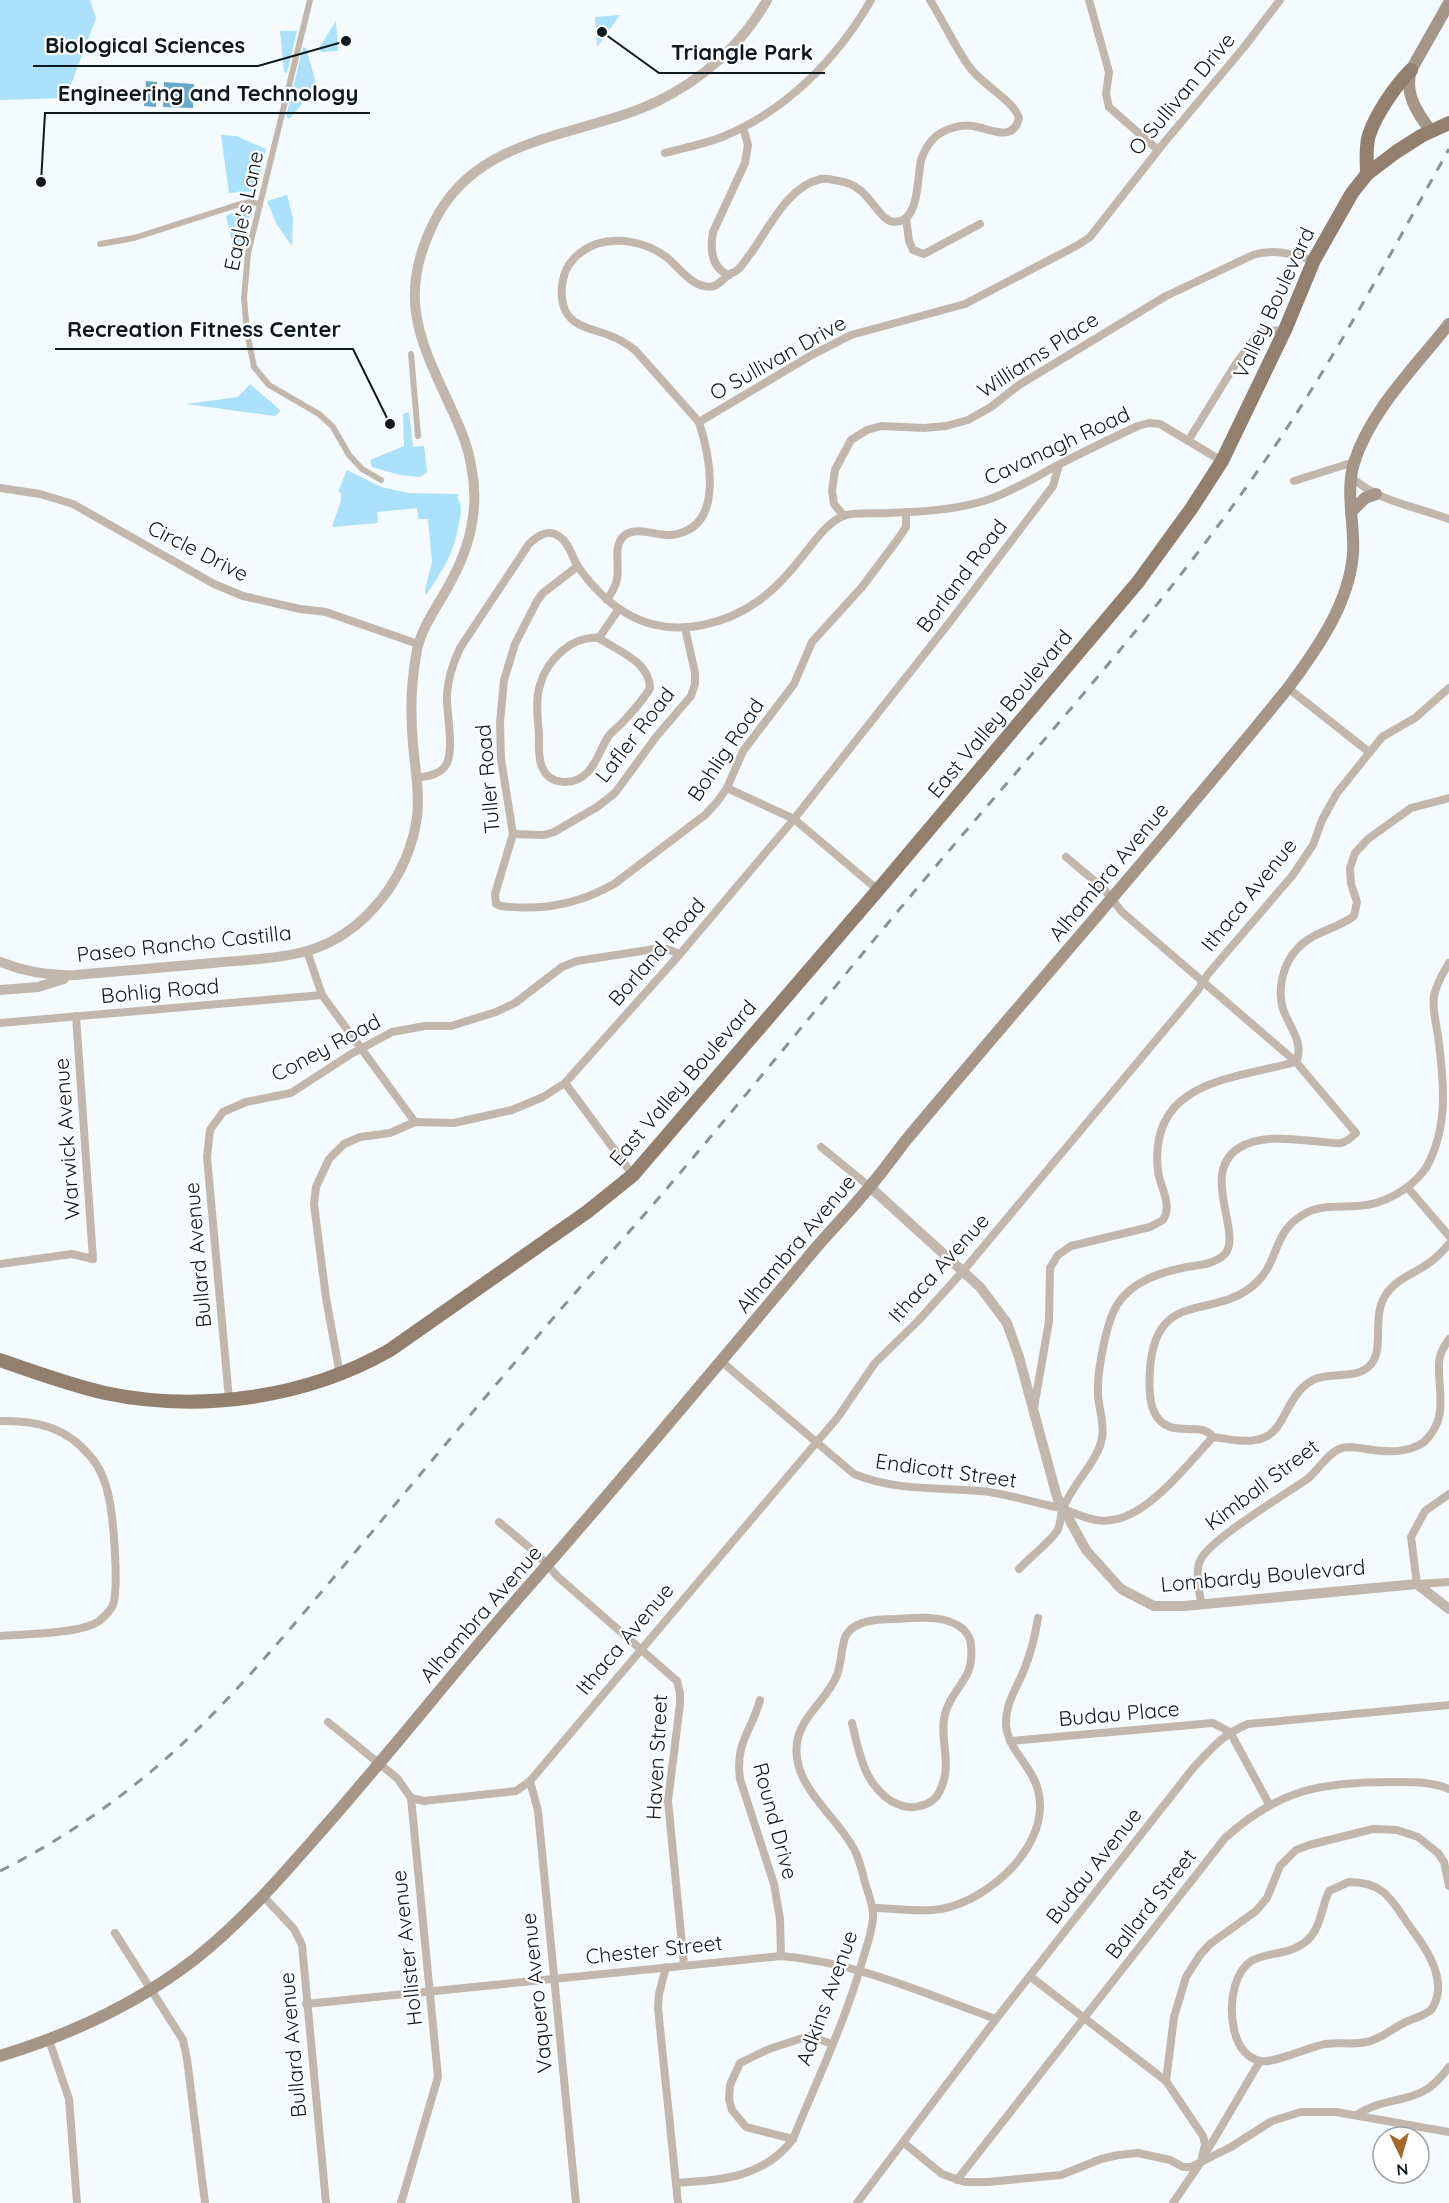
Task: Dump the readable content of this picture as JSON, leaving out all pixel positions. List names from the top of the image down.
{
  "streets": {
    "main road": ["Valley Boulevard", "East Valley Boulevard", "Alhambra Avenue"],
    "street": [
      "O Sullivan Drive",
      "Eagle's Lane",
      "Williams Place",
      "Cavanagh Road",
      "Circle Drive",
      "Borland Road",
      "Lafler Road",
      "Bohlig Road",
      "Tuller Road",
      "Ithaca Avenue",
      "Paseo Rancho Castilla",
      "Coney Road",
      "Warwick Avenue",
      "Bullard Avenue",
      "Endicott Street",
      "Kimball Street",
      "Lombardy Boulevard",
      "Budau Place",
      "Haven Street",
      "Round Drive",
      "Budau Avenue",
      "Ballard Street",
      "Hollister Avenue",
      "Chester Street",
      "Vaquero Avenue",
      "Adkins Avenue"
    ]
  },
  "crossings": [
    ["Valley Boulevard", "Williams Place"],
    ["Valley Boulevard", "Cavanagh Road"],
    ["Valley Boulevard", "East Valley Boulevard"],
    ["Williams Place", "Cavanagh Road"],
    ["Cavanagh Road", "Borland Road"],
    ["Cavanagh Road", "Bohlig Road"],
    ["Circle Drive", "Paseo Rancho Castilla"],
    ["Borland Road", "East Valley Boulevard"],
    ["Borland Road", "Coney Road"],
    ["East Valley Boulevard", "Bullard Avenue"],
    ["Lafler Road", "Tuller Road"],
    ["Bohlig Road", "Tuller Road"],
    ["Bohlig Road", "Warwick Avenue"],
    ["Alhambra Avenue", "Bullard Avenue"],
    ["Alhambra Avenue", "Endicott Street"],
    ["Alhambra Avenue", "Lombardy Boulevard"],
    ["Alhambra Avenue", "Haven Street"],
    ["Ithaca Avenue", "Endicott Street"],
    ["Ithaca Avenue", "Lombardy Boulevard"],
    ["Ithaca Avenue", "Haven Street"],
    ["Ithaca Avenue", "Hollister Avenue"],
    ["Ithaca Avenue", "Vaquero Avenue"],
    ["Coney Road", "Bullard Avenue"],
    ["Bullard Avenue", "Chester Street"],
    ["Endicott Street", "Lombardy Boulevard"],
    ["Kimball Street", "Lombardy Boulevard"],
    ["Budau Place", "Budau Avenue"],
    ["Haven Street", "Chester Street"],
    ["Round Drive", "Chester Street"],
    ["Budau Avenue", "Chester Street"],
    ["Hollister Avenue", "Chester Street"],
    ["Chester Street", "Vaquero Avenue"],
    ["Chester Street", "Adkins Avenue"]
  ],
  "places": [
    "Triangle Park",
    "Biological Sciences",
    "Engineering and Technology",
    "Recreation Fitness Center"
  ],
  "north": "bottom"
}
